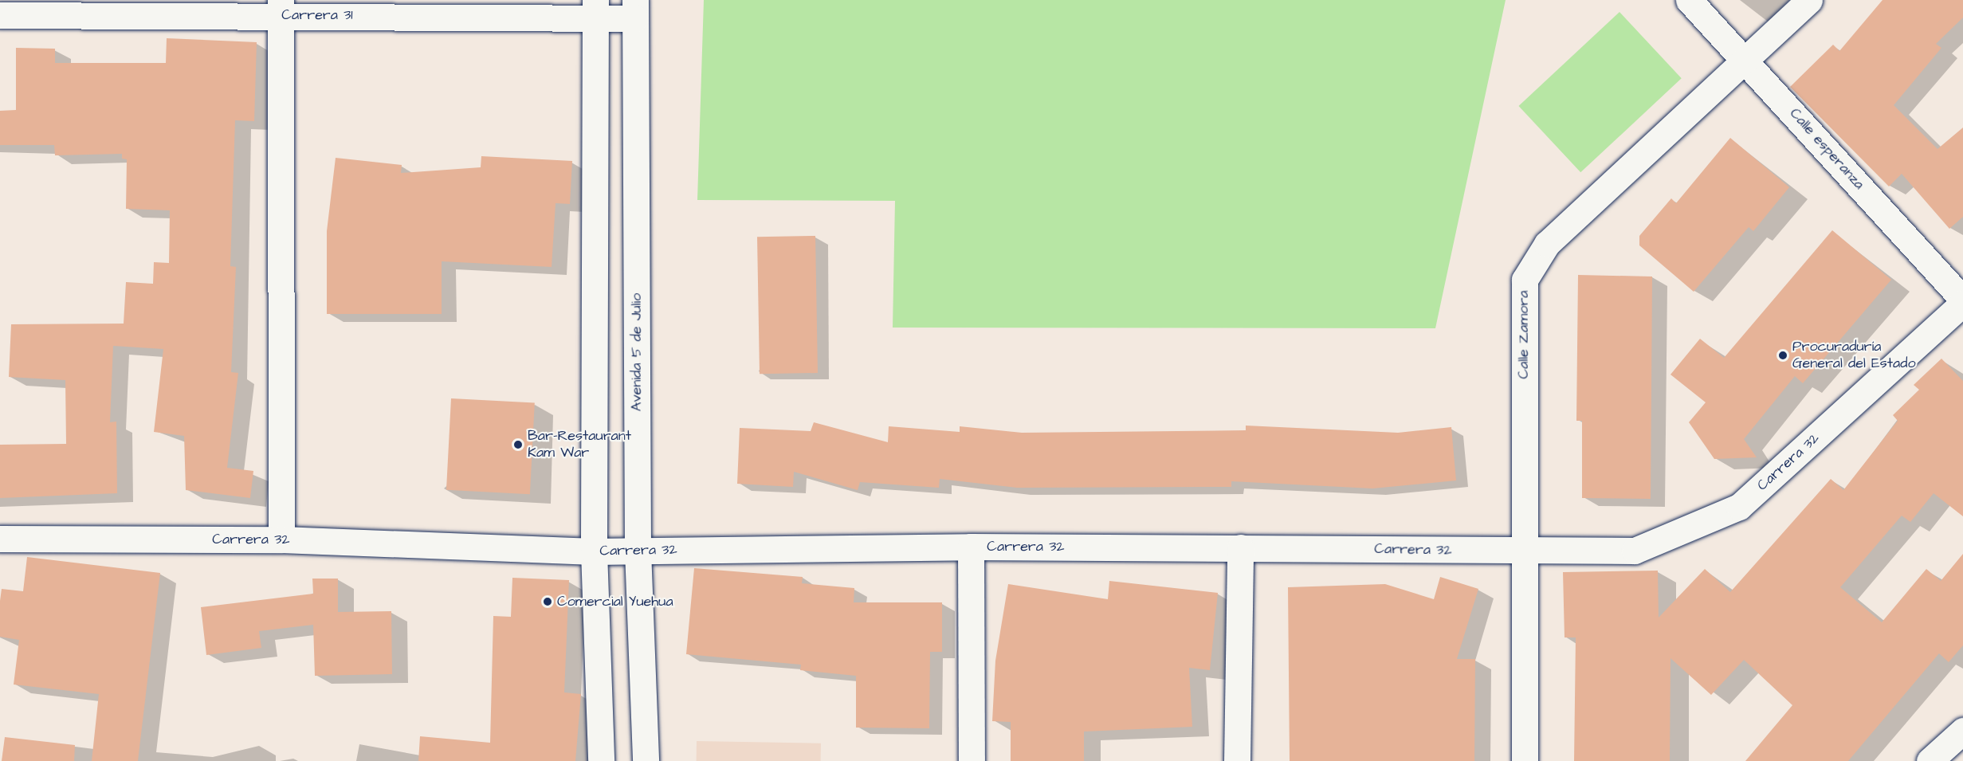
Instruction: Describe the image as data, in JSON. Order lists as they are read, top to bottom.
{
  "streets": {
    "street": [
      "Carrera 31",
      "Calle esperanza",
      "Calle Zamora",
      "Avenida 5 de Julio",
      "Carrera 32"
    ]
  },
  "crossings": [
    ["Carrera 31", "Avenida 5 de Julio"],
    ["Calle esperanza", "Calle Zamora"],
    ["Calle esperanza", "Carrera 32"],
    ["Calle Zamora", "Carrera 32"],
    ["Avenida 5 de Julio", "Carrera 32"]
  ],
  "places": ["Procuraduría General del Estado", "Bar-Restaurant Kam War", "Comercial Yuehua"]
}
